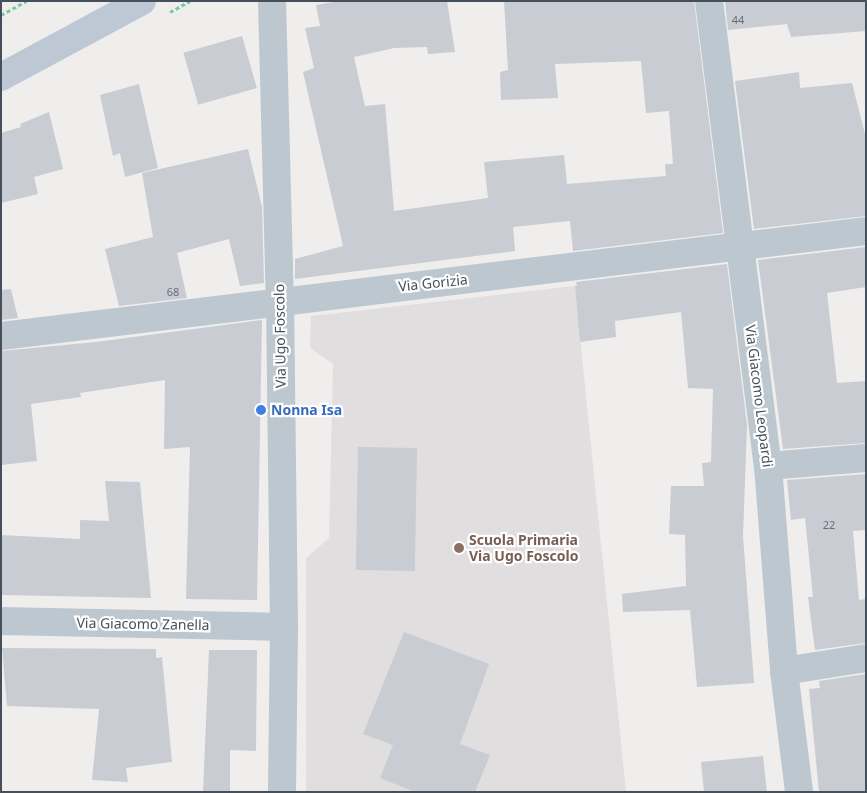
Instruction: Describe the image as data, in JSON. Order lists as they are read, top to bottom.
{
  "streets": {
    "street": [
      "Via Gorizia",
      "Via Ugo Foscolo",
      "Via Giacomo Leopardi",
      "Via Giacomo Zanella"
    ]
  },
  "crossings": [
    ["Via Gorizia", "Via Ugo Foscolo"],
    ["Via Gorizia", "Via Giacomo Leopardi"],
    ["Via Ugo Foscolo", "Via Giacomo Zanella"]
  ],
  "places": ["Nonna Isa", "Scuola Primaria Via Ugo Foscolo"],
  "house_numbers": ["44", "68", "22"]
}
